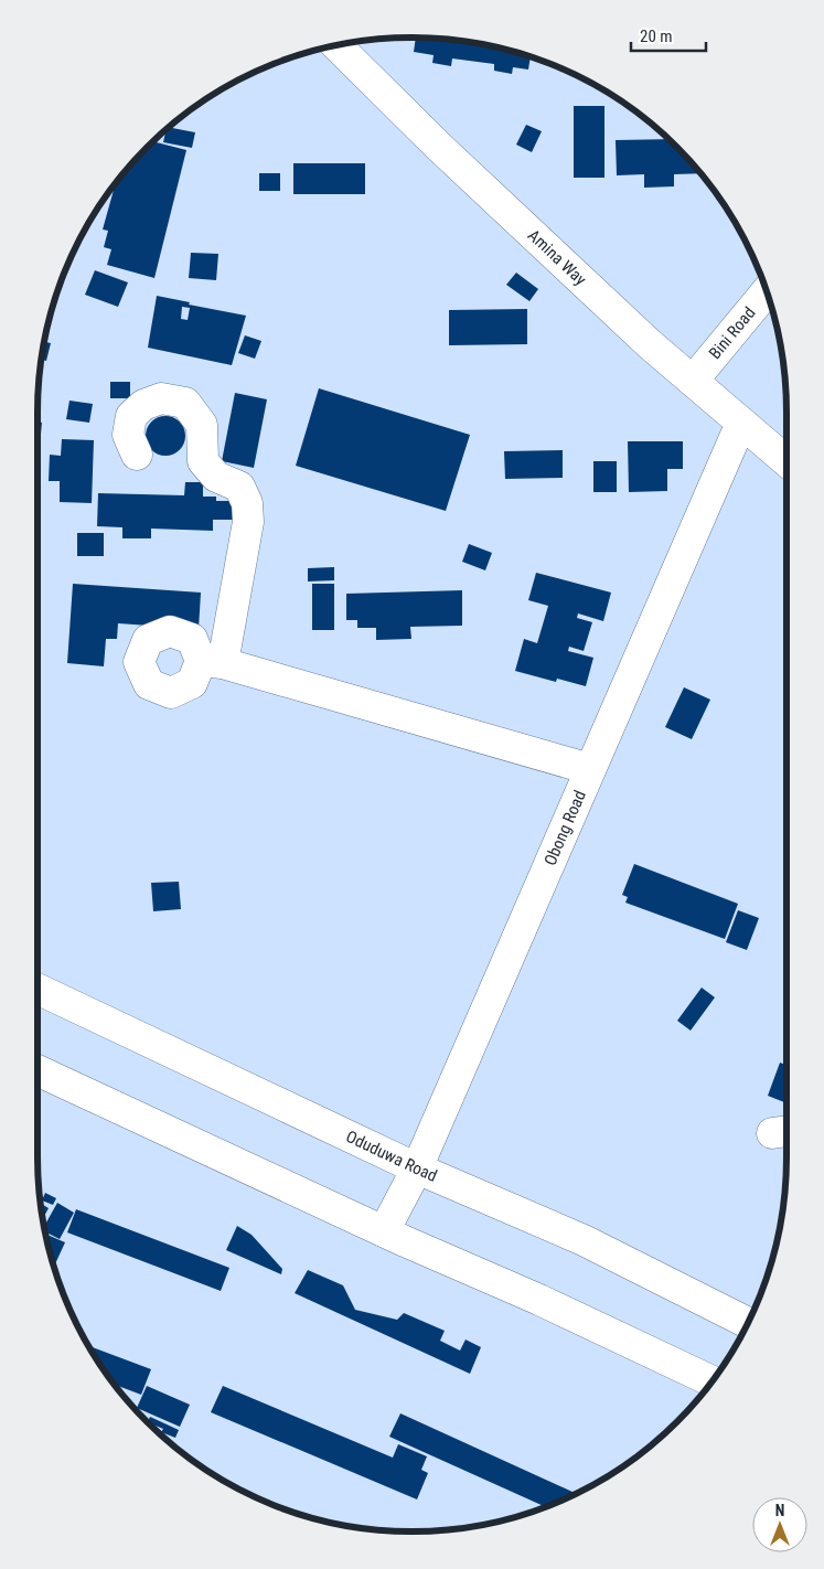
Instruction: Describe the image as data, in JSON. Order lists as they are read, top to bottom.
{
  "streets": {
    "street": [
      "Amina Way",
      "Bini Road",
      "Obong Road",
      "Oduduwa Road"
    ]
  },
  "crossings": [
    ["Amina Way", "Bini Road"],
    ["Amina Way", "Obong Road"],
    ["Obong Road", "Oduduwa Road"]
  ],
  "scale_bar": "20 m",
  "north": "top"
}
